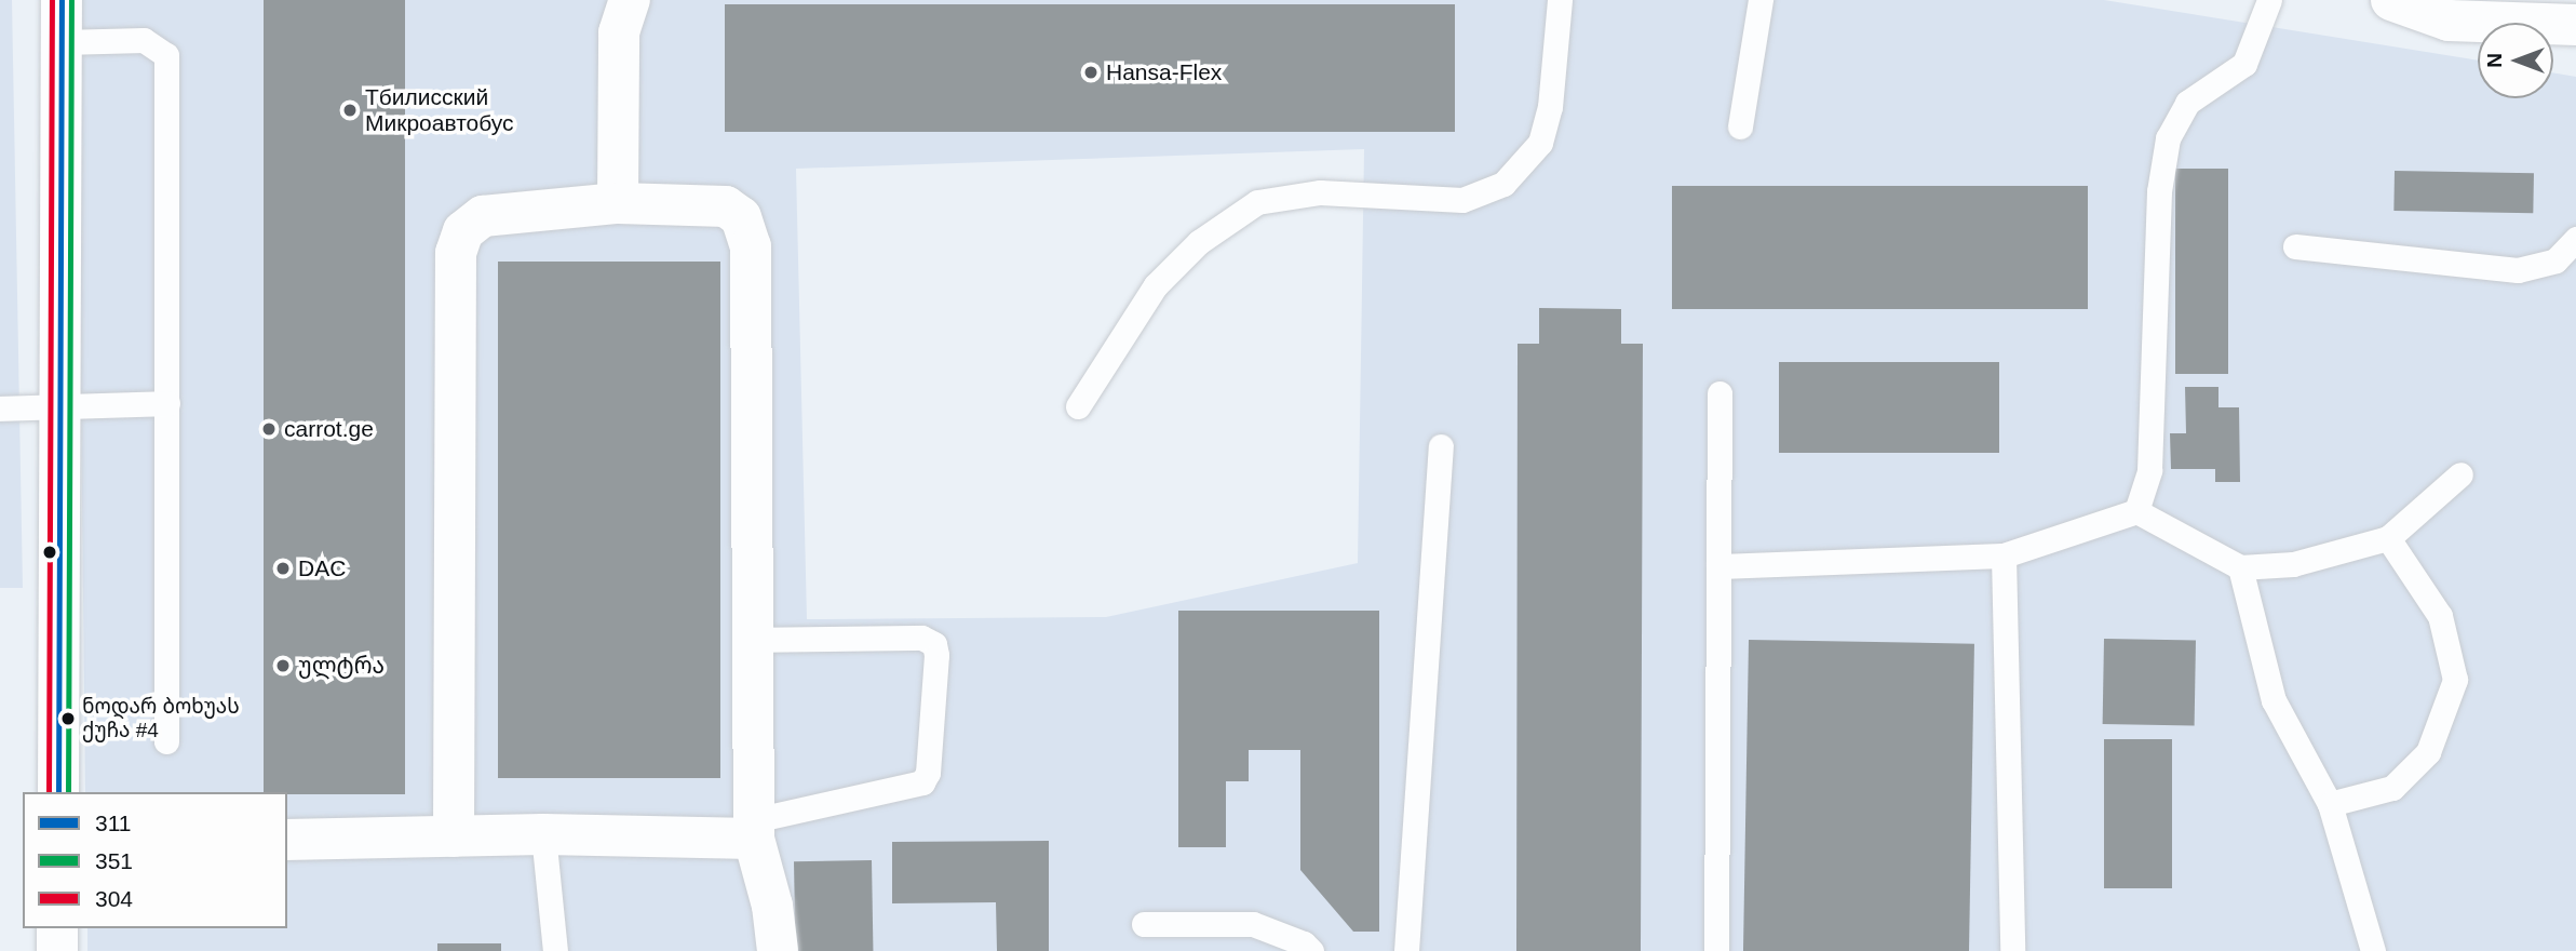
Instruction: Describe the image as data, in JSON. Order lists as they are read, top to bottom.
{
  "places": [
    "Hansa-Flex",
    "Тбилисский Микроавтобус",
    "carrot.ge",
    "DAC",
    "ულტრა",
    "ნოდარ ბოხუას ქუჩა #4"
  ],
  "lines": ["transit line 311", "transit line 351", "transit line 304"],
  "legend": ["311", "351", "304"],
  "north": "left"
}
